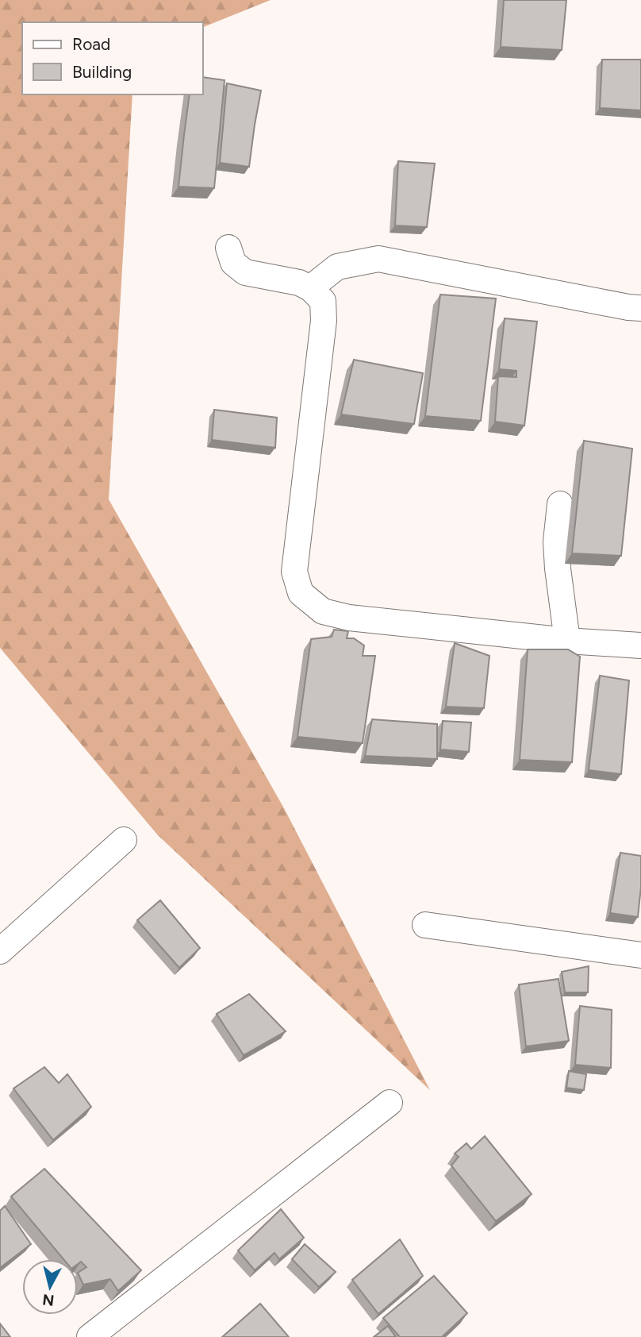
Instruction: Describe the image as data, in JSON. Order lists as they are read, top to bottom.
{
  "legend": ["Road", "Building"],
  "north": "bottom"
}
